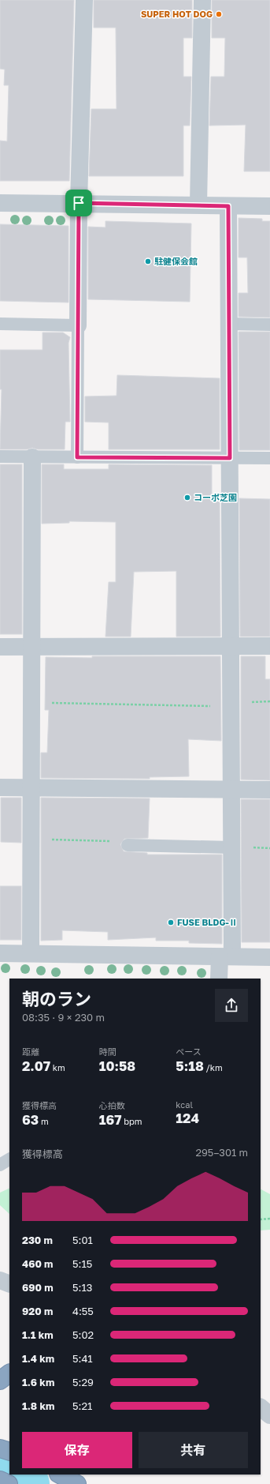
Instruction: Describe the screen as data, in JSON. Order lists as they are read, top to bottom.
{
  "places": [
    "SUPER HOT DOG",
    "駐健保会館",
    "コーポ芝園",
    "FUSE BLDG-Ⅱ"
  ],
  "page": {
    "heading": ["朝のラン", "08:35 · 9 × 230 m"],
    "stats": [
      ["距離", "2.07 km"],
      ["時間", "10:58"],
      ["ペース", "5:18 /km"],
      ["獲得標高", "63 m"],
      ["心拍数", "167 bpm"],
      ["kcal", "124"]
    ],
    "chart": ["獲得標高", "295–301 m"],
    "list": [
      {
        "name": "230 m",
        "note": "5:01"
      },
      {
        "name": "460 m",
        "note": "5:15"
      },
      {
        "name": "690 m",
        "note": "5:13"
      },
      {
        "name": "920 m",
        "note": "4:55"
      },
      {
        "name": "1.1 km",
        "note": "5:02"
      },
      {
        "name": "1.4 km",
        "note": "5:41"
      },
      {
        "name": "1.6 km",
        "note": "5:29"
      },
      {
        "name": "1.8 km",
        "note": "5:21"
      }
    ],
    "buttons": ["保存", "共有"]
  }
}
